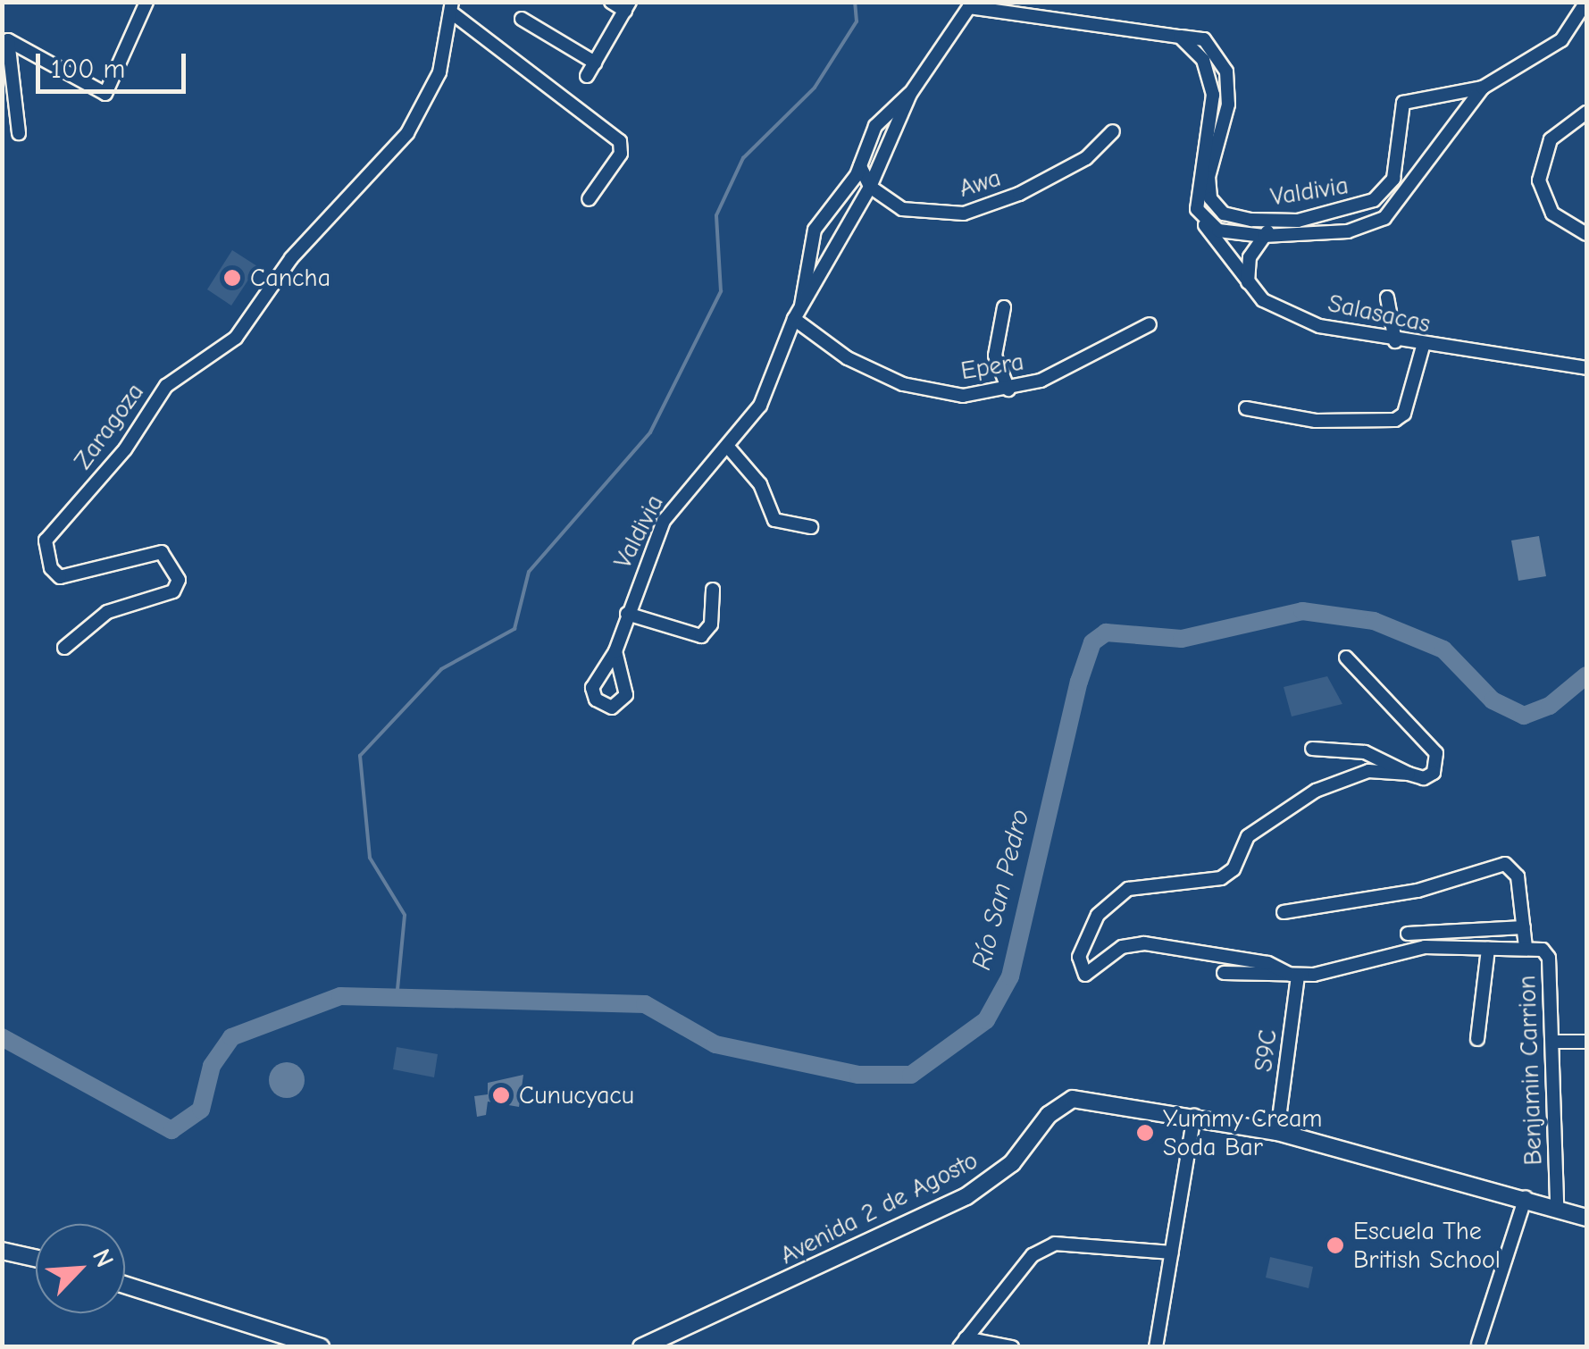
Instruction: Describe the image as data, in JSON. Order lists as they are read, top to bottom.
{
  "streets": {
    "main road": ["Avenida 2 de Agosto"],
    "street": [
      "Awa",
      "Valdivia",
      "Salasacas",
      "Epera",
      "Zaragoza",
      "S9C",
      "Benjamin Carrion"
    ]
  },
  "crossings": [
    ["Awa", "Valdivia"],
    ["Valdivia", "Epera"],
    ["S9C", "Avenida 2 de Agosto"],
    ["Benjamin Carrion", "Avenida 2 de Agosto"]
  ],
  "water": ["Río San Pedro"],
  "places": [
    "Cancha",
    "Cunucyacu",
    "Yummy Cream Soda Bar",
    "Escuela The British School"
  ],
  "scale_bar": "100 m",
  "north": "top right"
}
